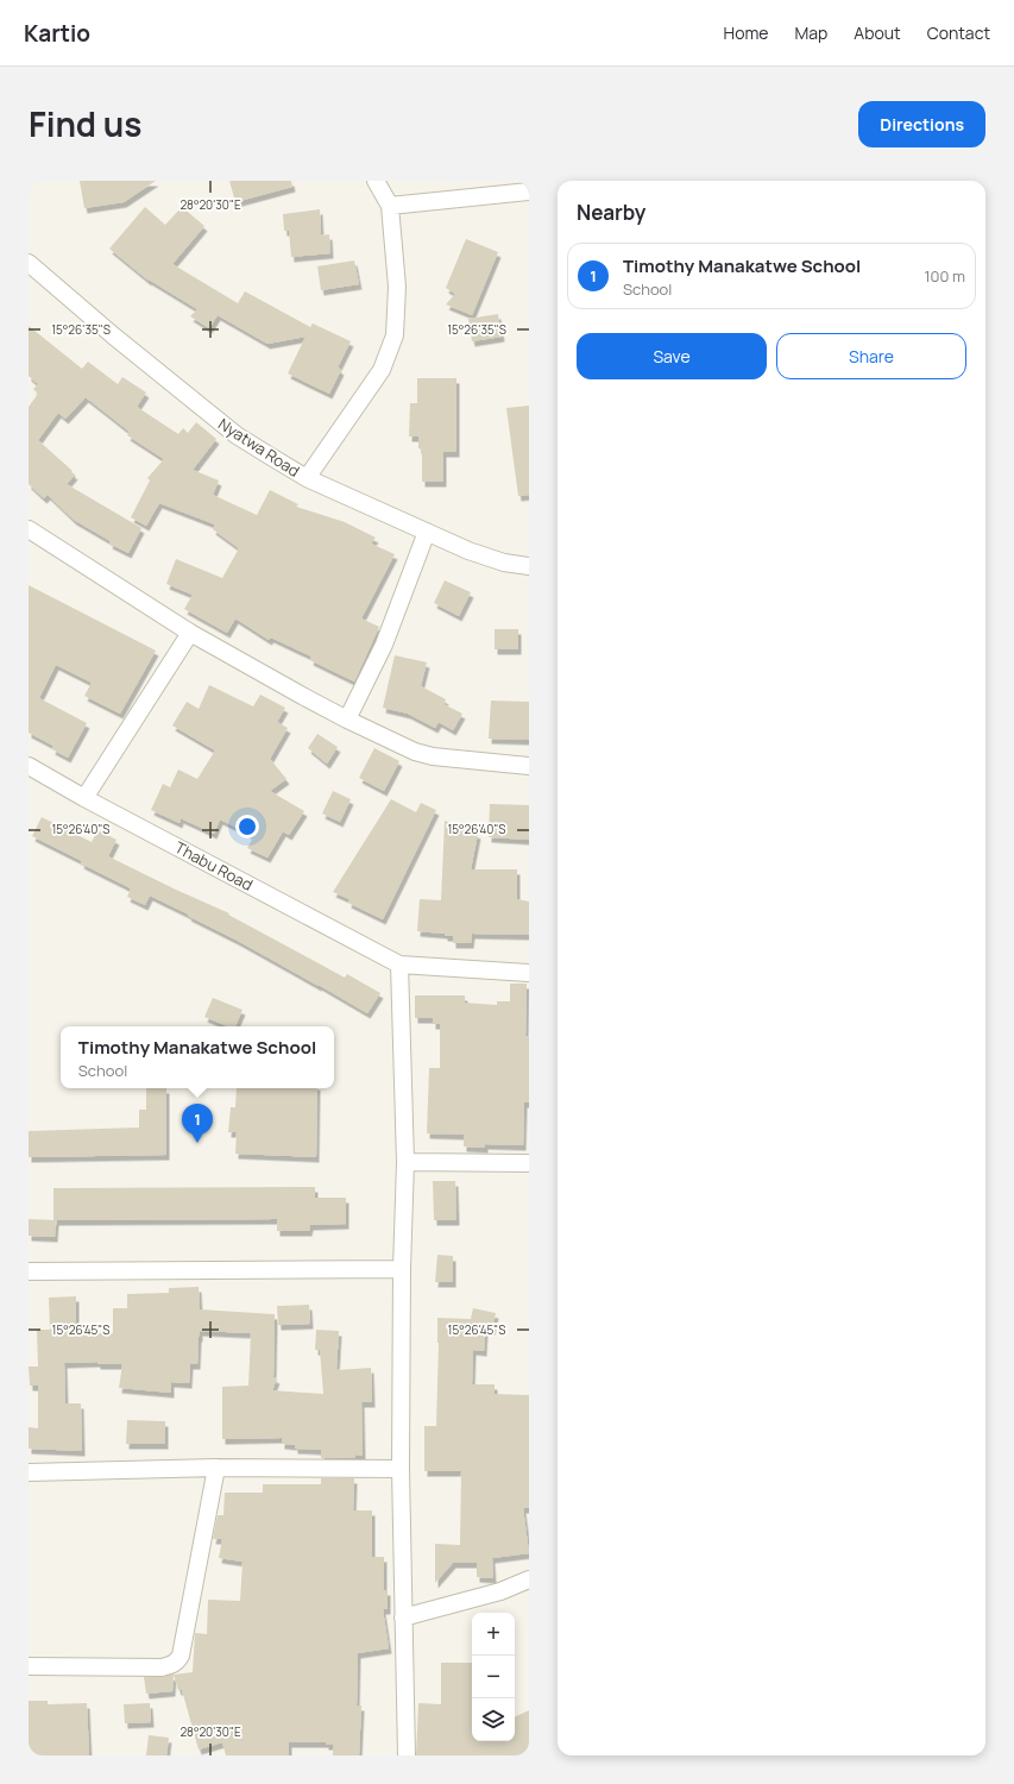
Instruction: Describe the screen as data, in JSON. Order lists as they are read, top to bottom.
{
  "streets": {
    "street": ["Nyatwa Road", "Thabu Road"]
  },
  "page": {
    "header": "Kartio",
    "nav": [
      "Home",
      "Map",
      "About",
      "Contact"
    ],
    "title": "Find us",
    "buttons": [
      "Directions",
      ["Save", "Share"]
    ],
    "heading": "Nearby",
    "list": [
      {
        "mark": "1",
        "name": "Timothy Manakatwe School",
        "note": "School",
        "value": "100 m"
      }
    ],
    "popup": ["Timothy Manakatwe School", "School"],
    "pins": "1",
    "map_buttons": ["+", "−"]
  },
  "coordinates": [
    "28°20'30\"E",
    "15°26'35\"S",
    "15°26'40\"S",
    "15°26'45\"S"
  ]
}
